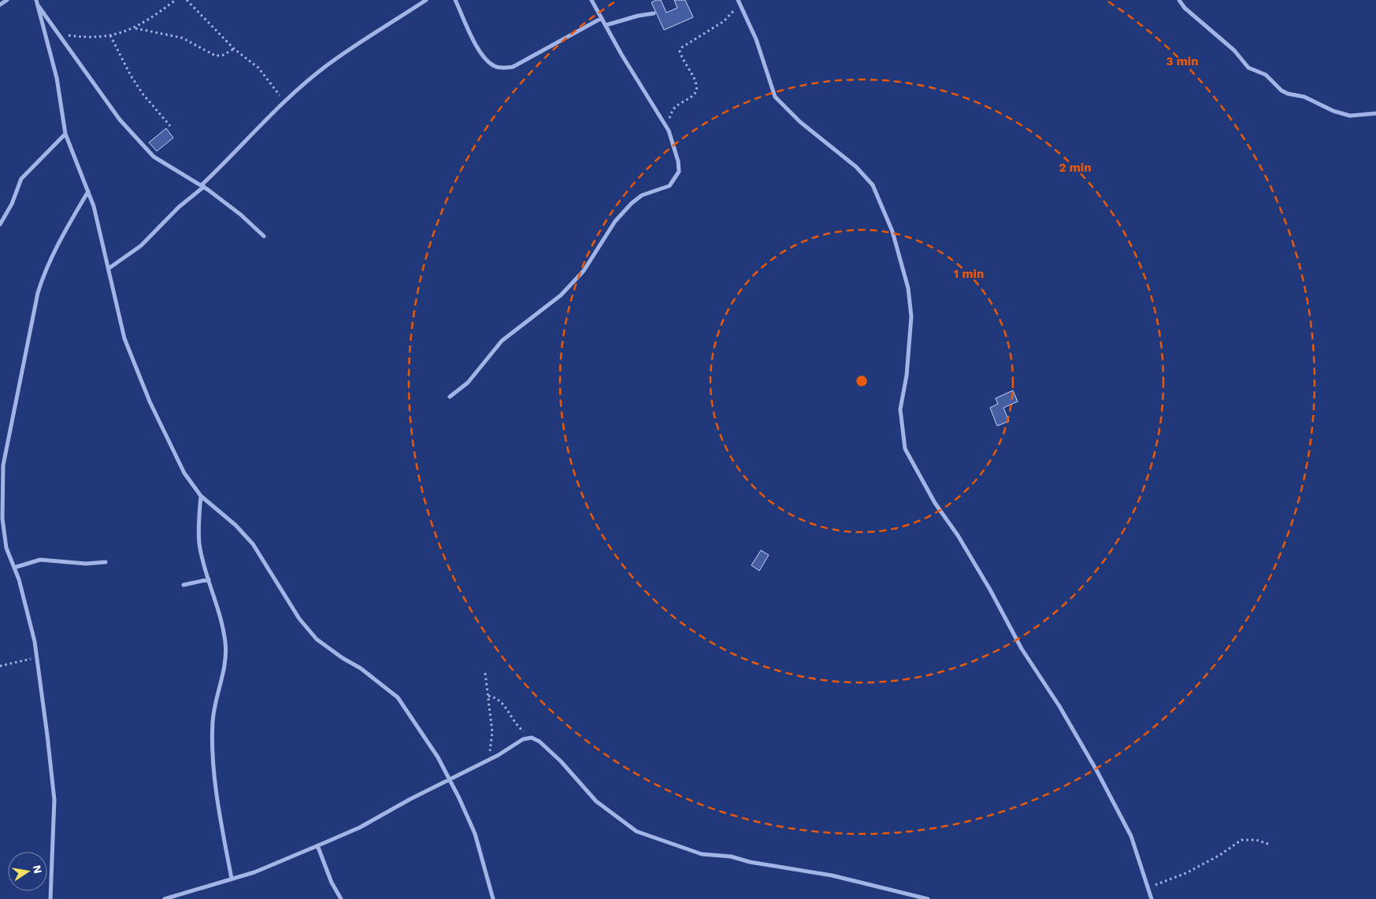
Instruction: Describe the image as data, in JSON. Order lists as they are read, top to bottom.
{
  "north": "right",
  "rings": ["3 min", "2 min", "1 min"]
}
